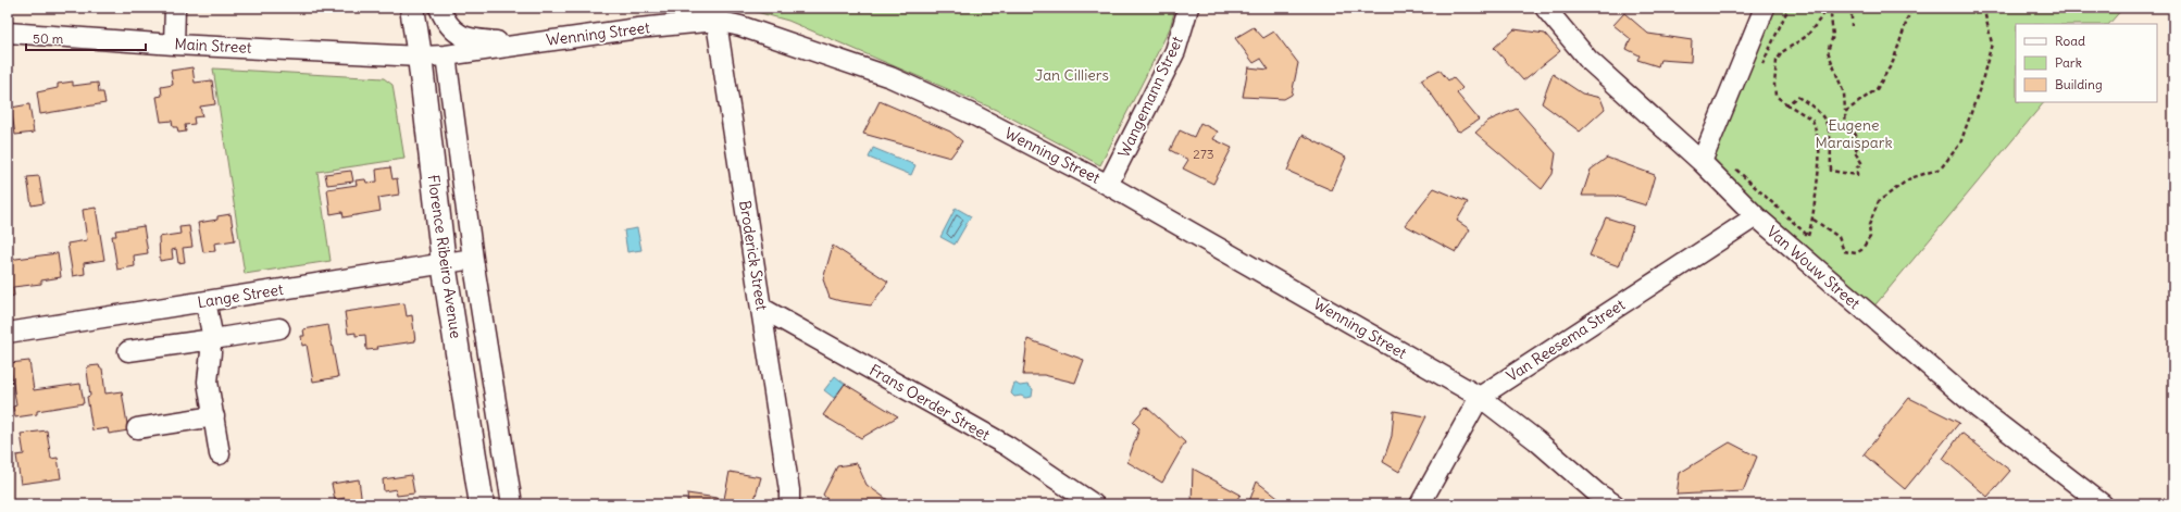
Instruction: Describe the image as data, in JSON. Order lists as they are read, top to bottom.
{
  "streets": {
    "main road": ["Florence Ribeiro Avenue"],
    "street": [
      "Wenning Street",
      "Main Street",
      "Wangemann Street",
      "Broderick Street",
      "Van Wouw Street",
      "Lange Street",
      "Van Reesema Street",
      "Frans Oerder Street"
    ]
  },
  "crossings": [
    ["Wenning Street", "Main Street"],
    ["Wenning Street", "Wangemann Street"],
    ["Wenning Street", "Broderick Street"],
    ["Wenning Street", "Florence Ribeiro Avenue"],
    ["Wenning Street", "Van Reesema Street"],
    ["Main Street", "Florence Ribeiro Avenue"],
    ["Broderick Street", "Frans Oerder Street"],
    ["Florence Ribeiro Avenue", "Lange Street"],
    ["Van Wouw Street", "Van Reesema Street"]
  ],
  "parks": ["Jan Cilliers", "Eugene Maraispark"],
  "house_numbers": ["273"],
  "legend": ["Road", "Park", "Building"],
  "scale_bar": "50 m"
}
